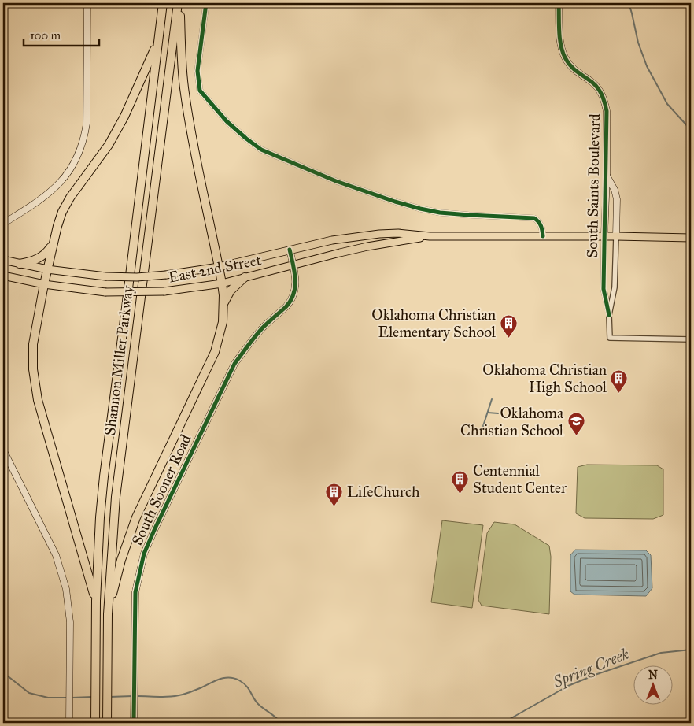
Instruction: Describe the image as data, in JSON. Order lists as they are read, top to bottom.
{
  "streets": {
    "highway": ["Shannon Miller Parkway"],
    "main road": ["East 2nd Street"],
    "street": ["South Saints Boulevard", "South Sooner Road"]
  },
  "crossings": [
    ["South Saints Boulevard", "East 2nd Street"],
    ["East 2nd Street", "South Sooner Road"]
  ],
  "water": ["Spring Creek"],
  "places": {
    "building": [
      "Oklahoma Christian Elementary School",
      "Oklahoma Christian High School",
      "Centennial Student Center",
      "LifeChurch"
    ],
    "school or university": ["Oklahoma Christian School"]
  },
  "scale_bar": "100 m",
  "north": "top"
}
